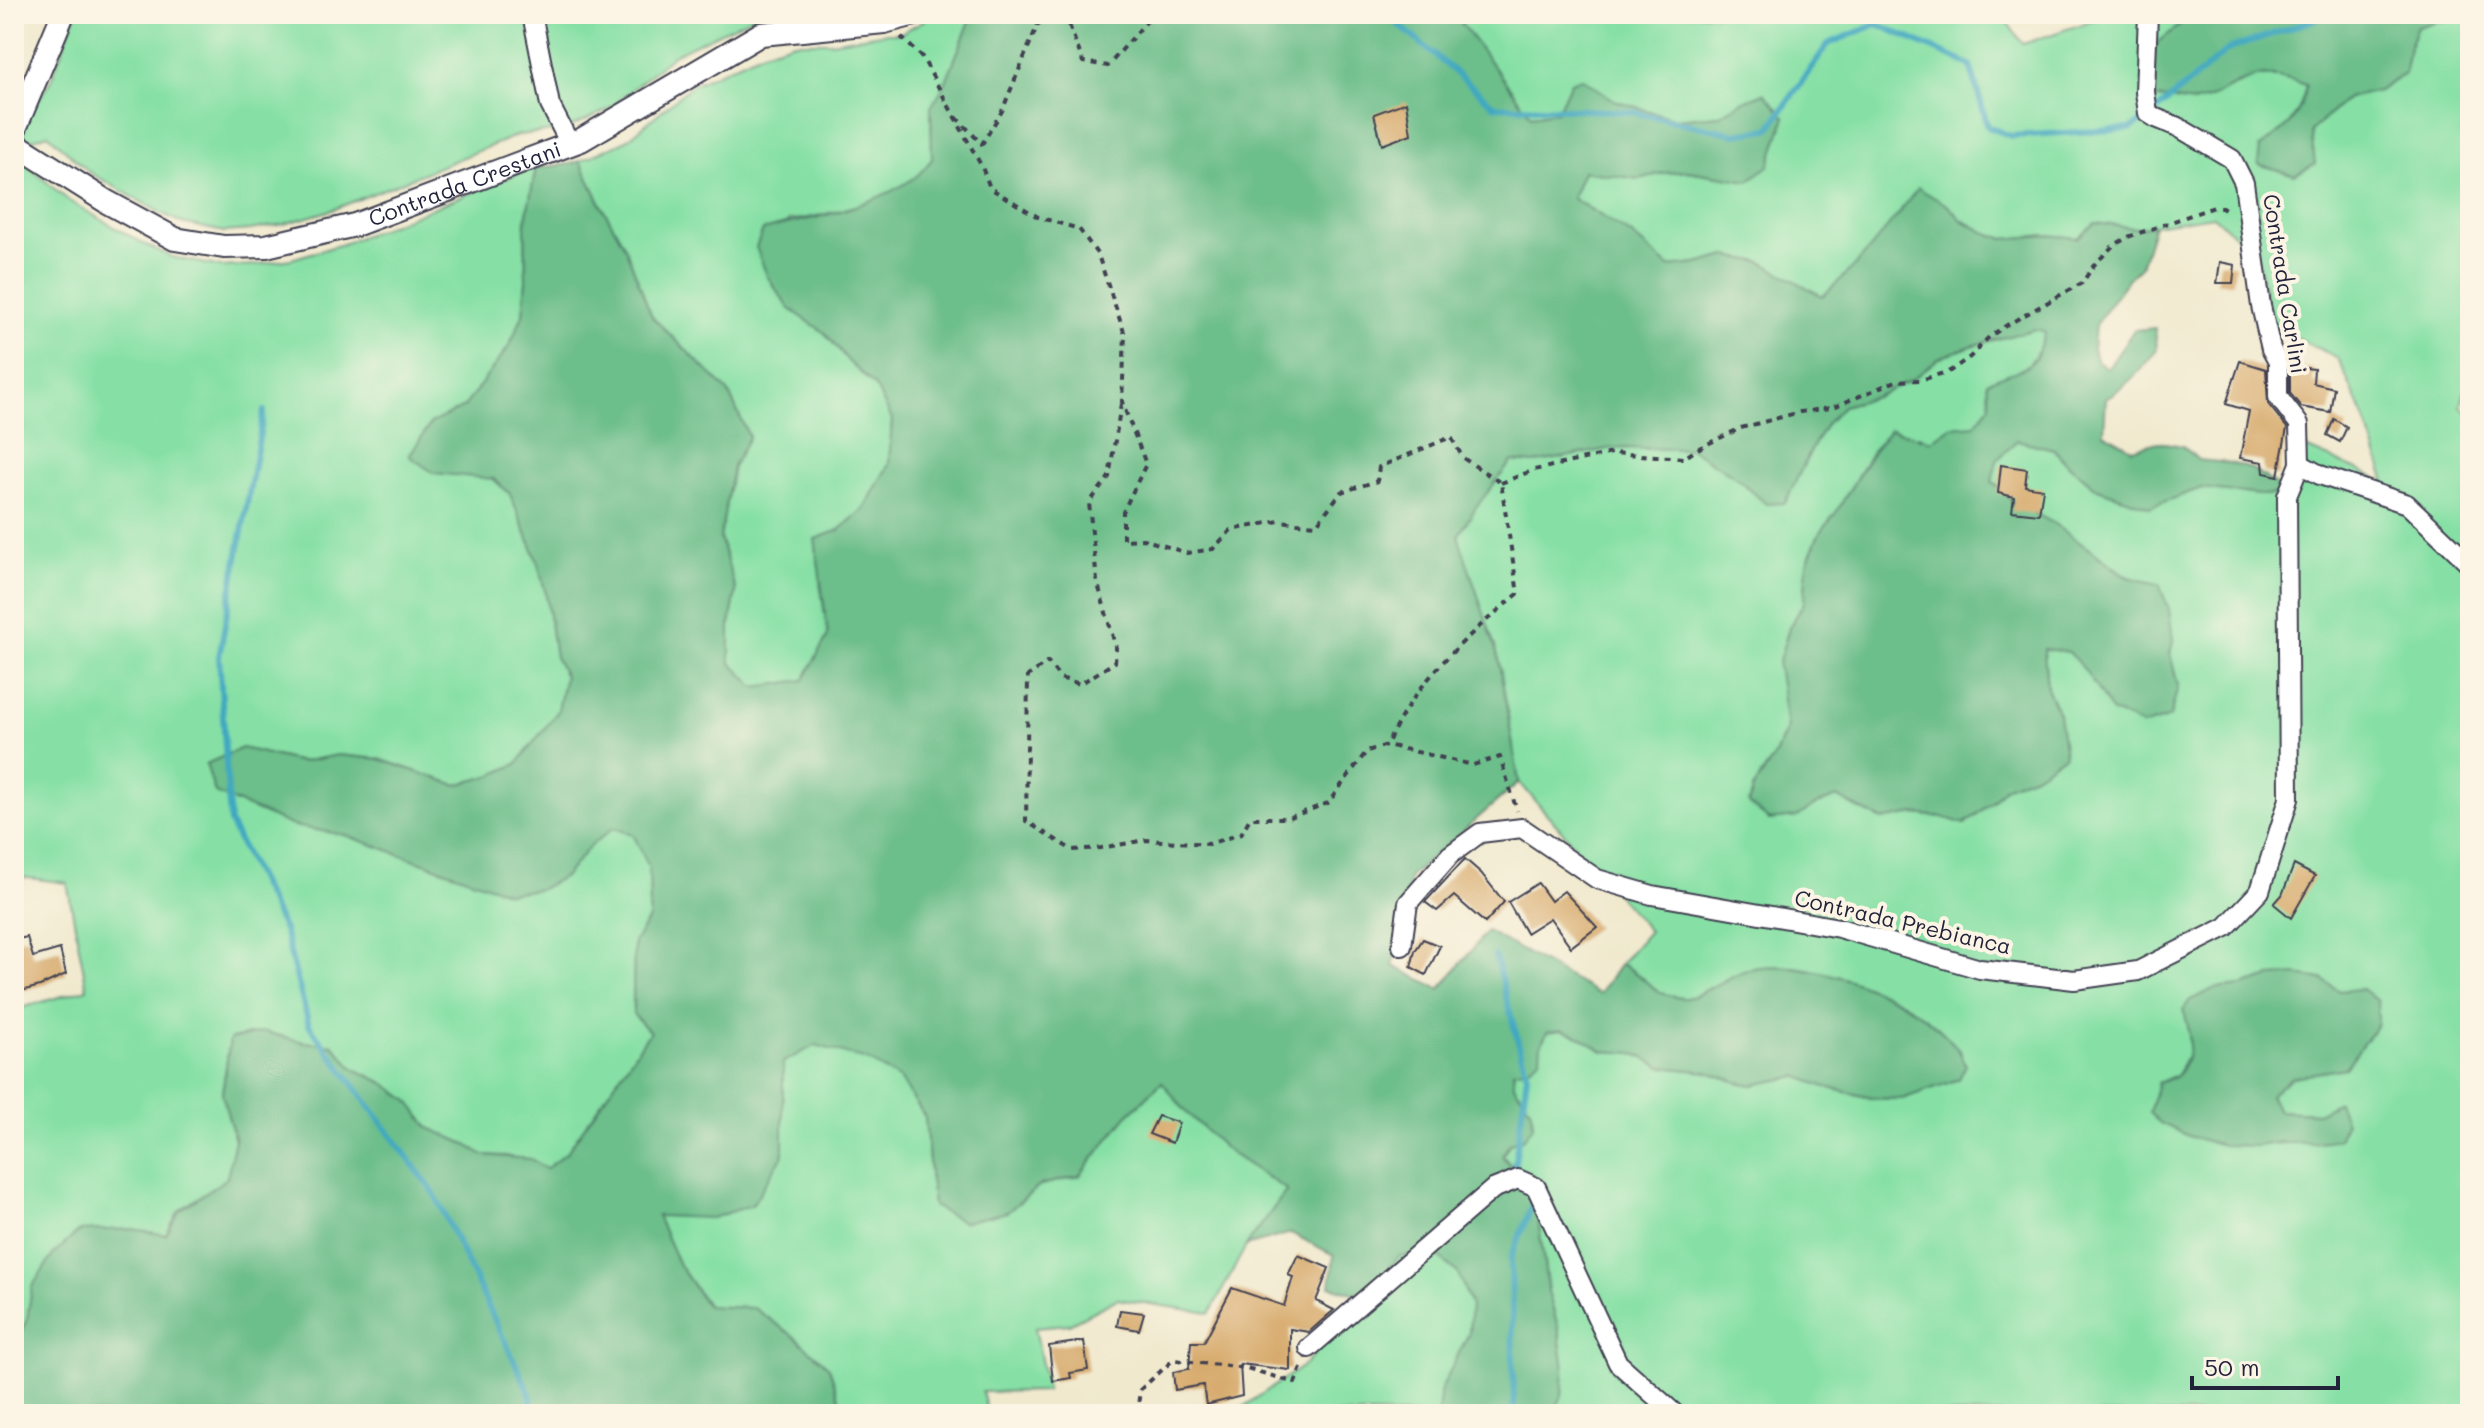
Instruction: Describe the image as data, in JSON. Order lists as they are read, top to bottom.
{
  "streets": {
    "street": ["Contrada Crestani", "Contrada Carlini", "Contrada Prebianca"]
  },
  "crossings": [
    ["Contrada Carlini", "Contrada Prebianca"]
  ],
  "scale_bar": "50 m"
}
